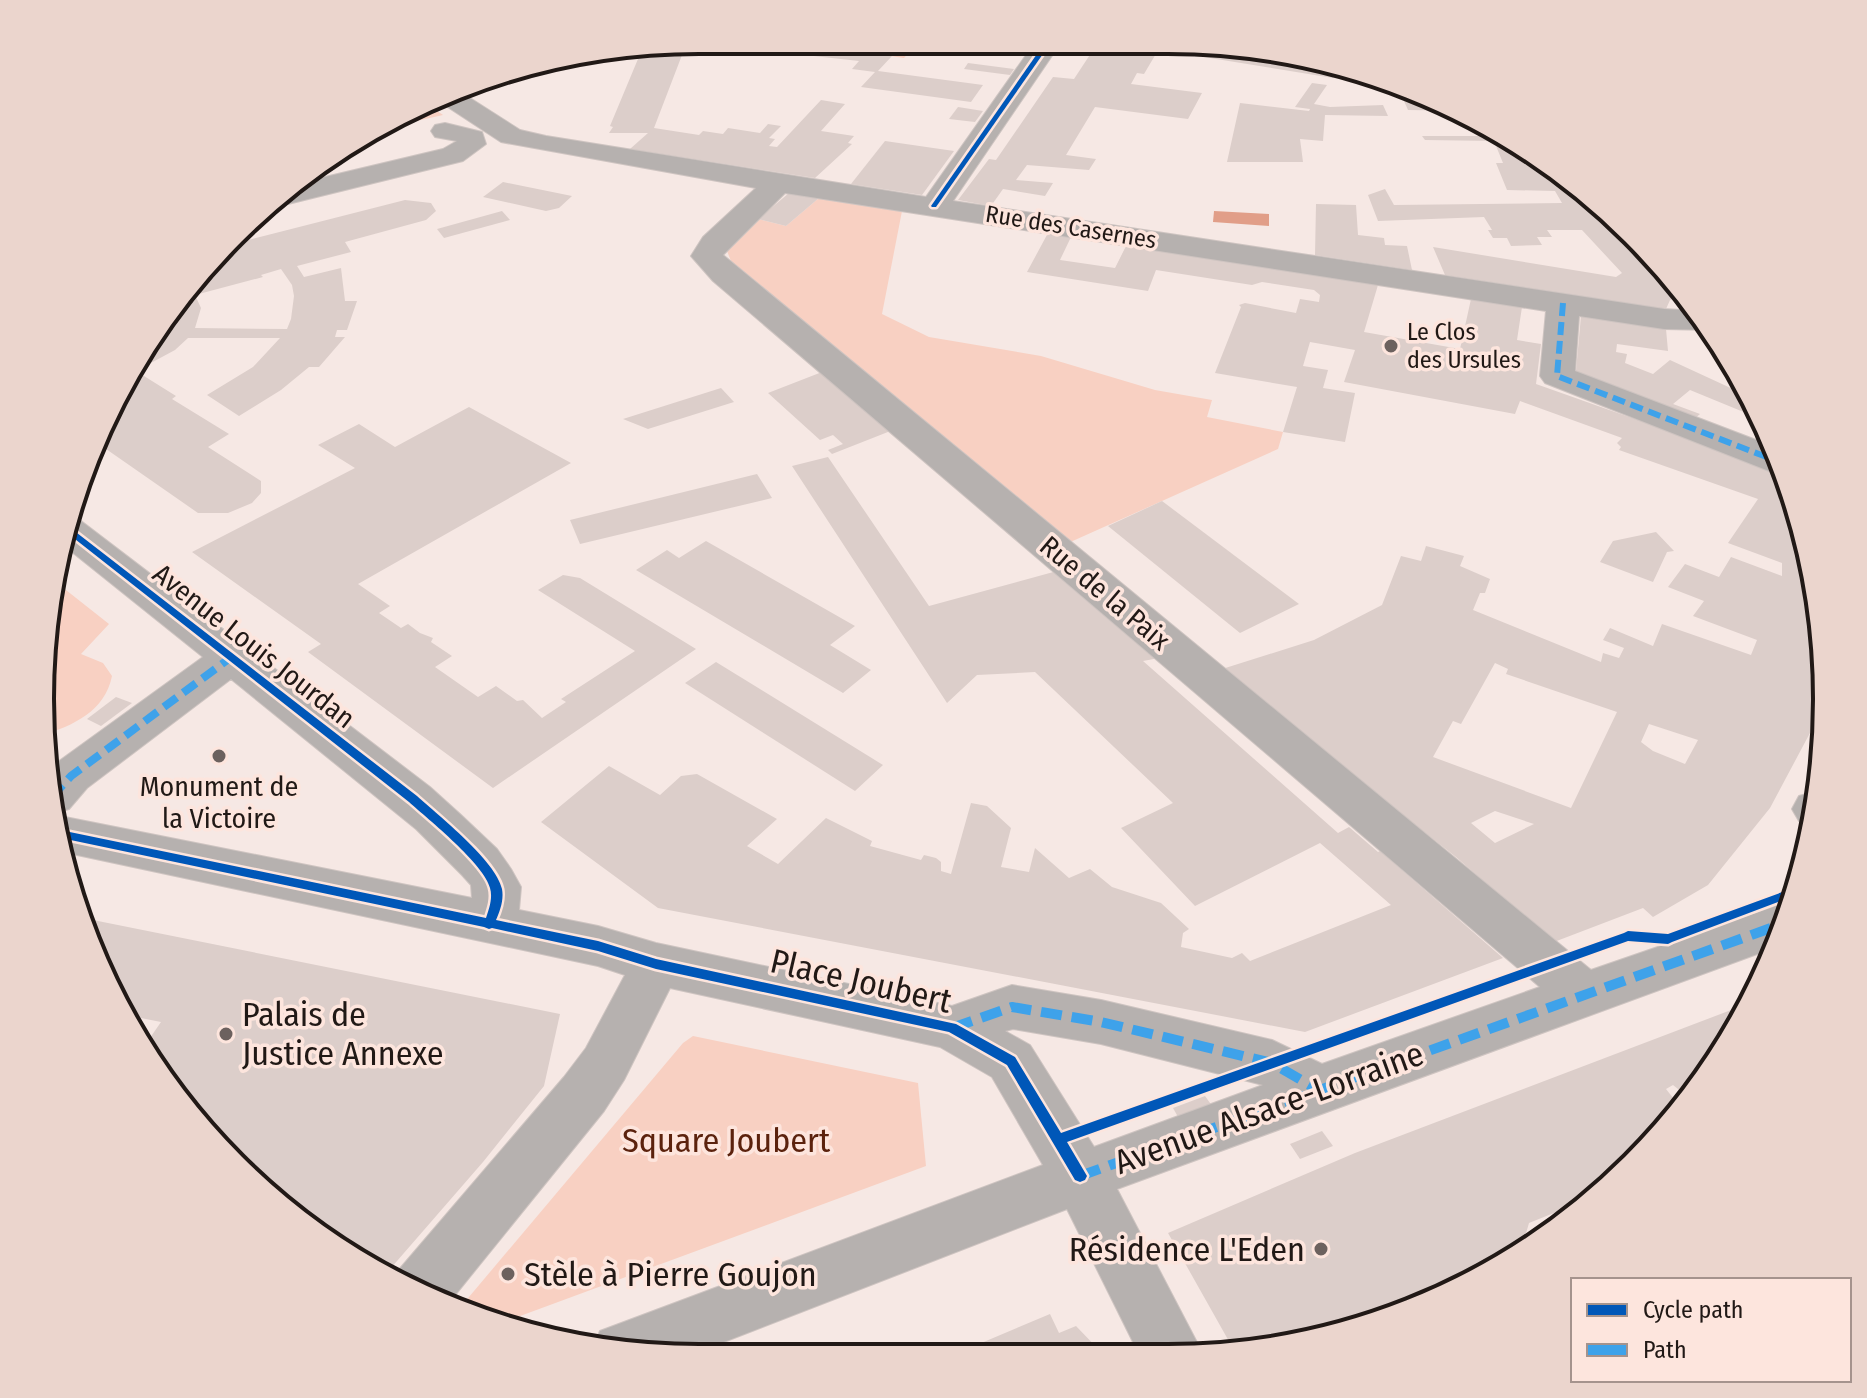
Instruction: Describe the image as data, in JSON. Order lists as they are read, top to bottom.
{
  "streets": {
    "street": [
      "Rue des Casernes",
      "Rue de la Paix",
      "Avenue Louis Jourdan",
      "Place Joubert",
      "Avenue Alsace-Lorraine"
    ]
  },
  "crossings": [
    ["Rue des Casernes", "Rue de la Paix"],
    ["Rue de la Paix", "Avenue Alsace-Lorraine"],
    ["Avenue Louis Jourdan", "Place Joubert"],
    ["Place Joubert", "Avenue Alsace-Lorraine"]
  ],
  "parks": ["Square Joubert"],
  "places": [
    "Le Clos des Ursules",
    "Monument de la Victoire",
    "Palais de Justice Annexe",
    "Résidence L'Eden",
    "Stèle à Pierre Goujon"
  ],
  "legend": ["Cycle path", "Path"]
}
